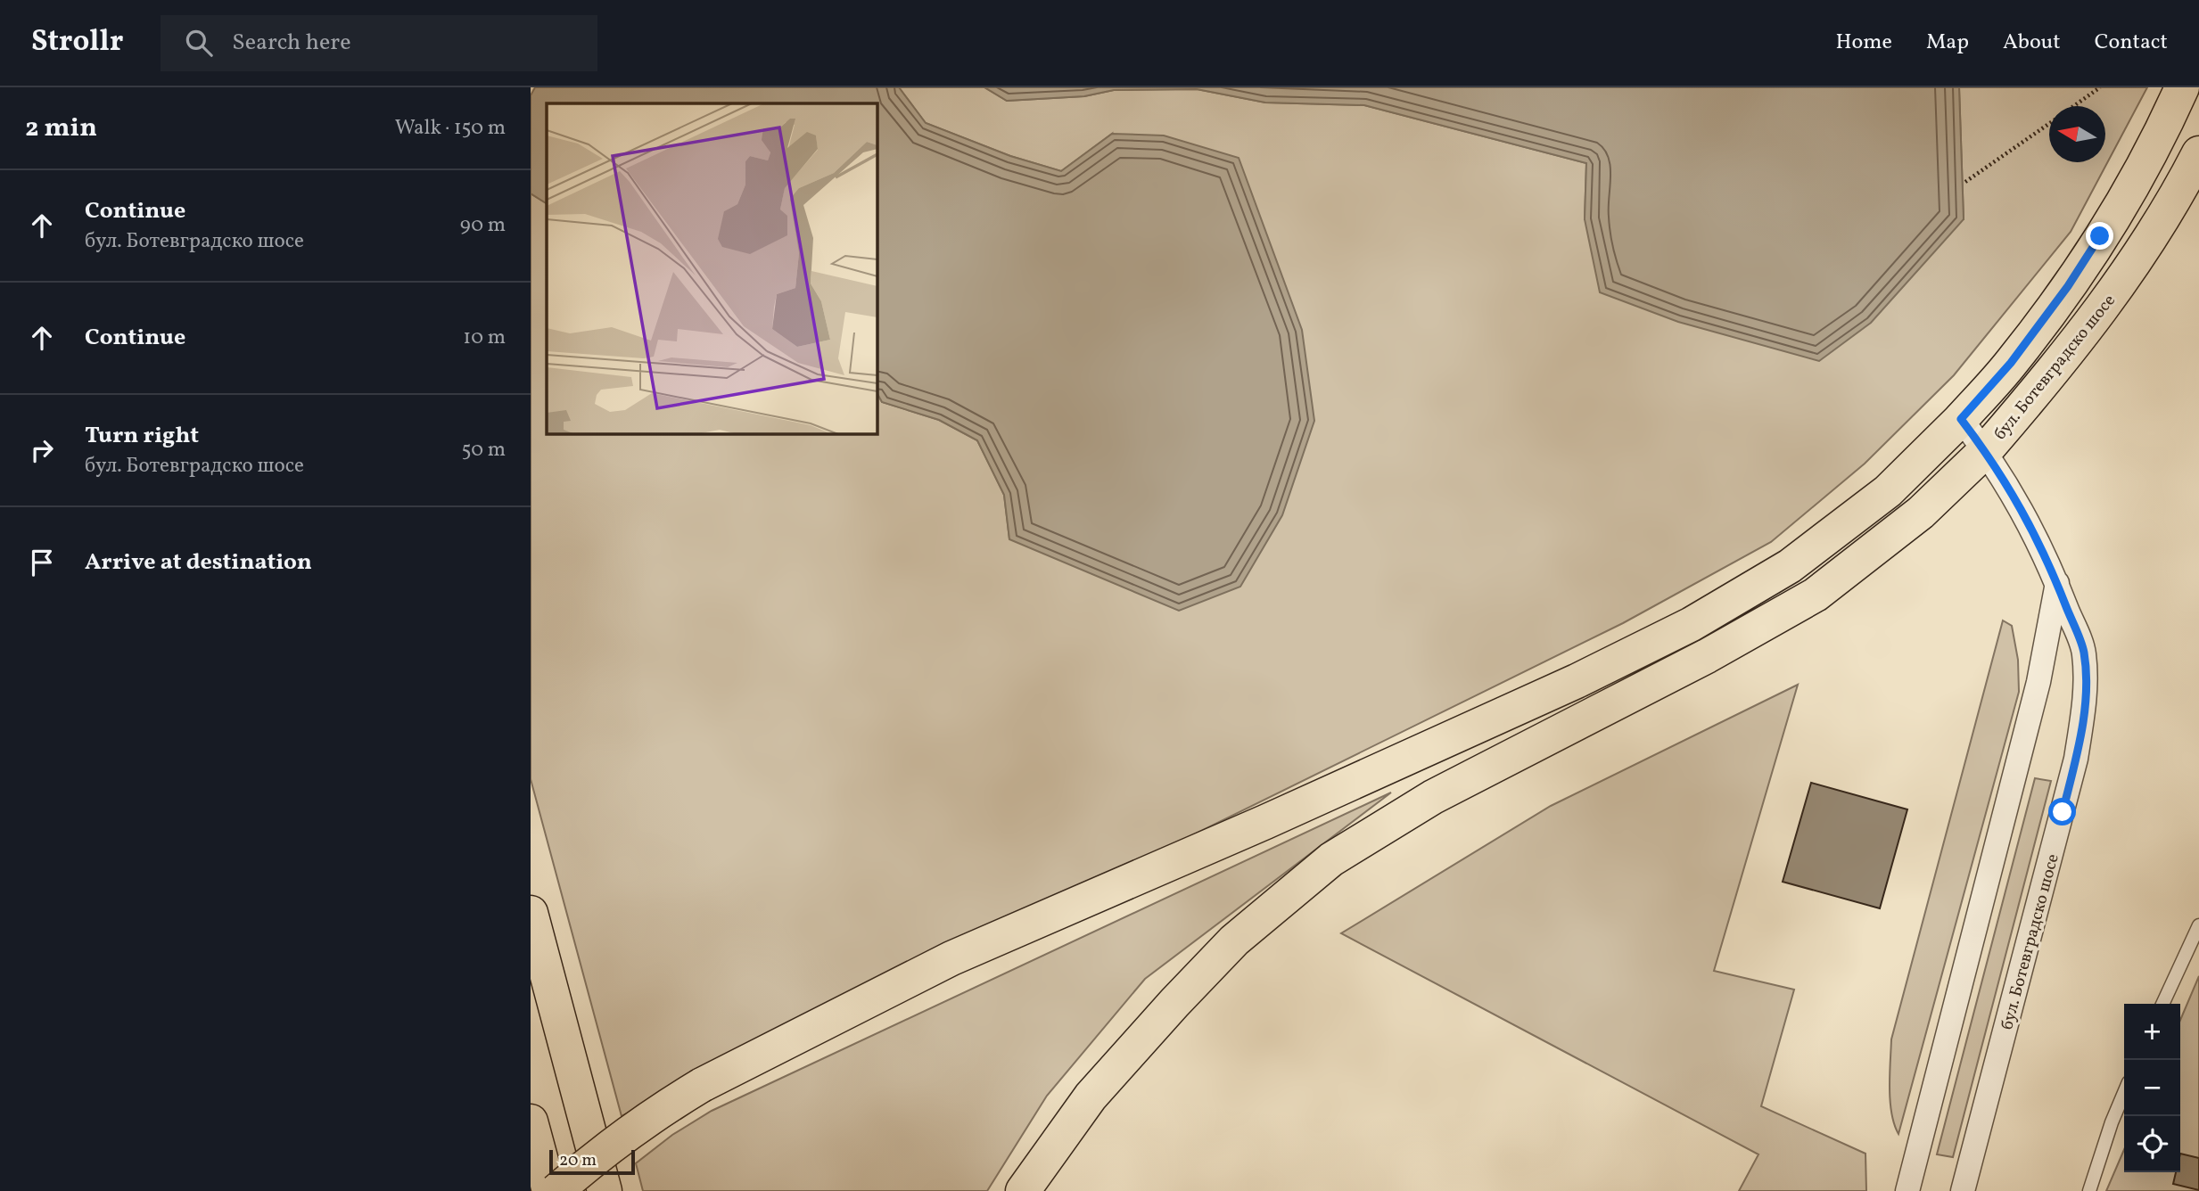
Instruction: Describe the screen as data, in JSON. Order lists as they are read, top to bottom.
{
  "streets": {
    "main road": ["бул. Ботевградско шосе"]
  },
  "scale_bar": "20 m",
  "north": "left",
  "page": {
    "header": "Strollr",
    "search": "Search here",
    "nav": [
      "Home",
      "Map",
      "About",
      "Contact"
    ],
    "heading": ["2 min", "Walk · 150 m"],
    "list": [
      ["Continue", "бул. Ботевградско шосе", "90 m"],
      ["Continue", "10 m"],
      ["Turn right", "бул. Ботевградско шосе", "50 m"],
      "Arrive at destination"
    ],
    "map_buttons": ["+", "−"],
    "scale": "20 m"
  }
}
